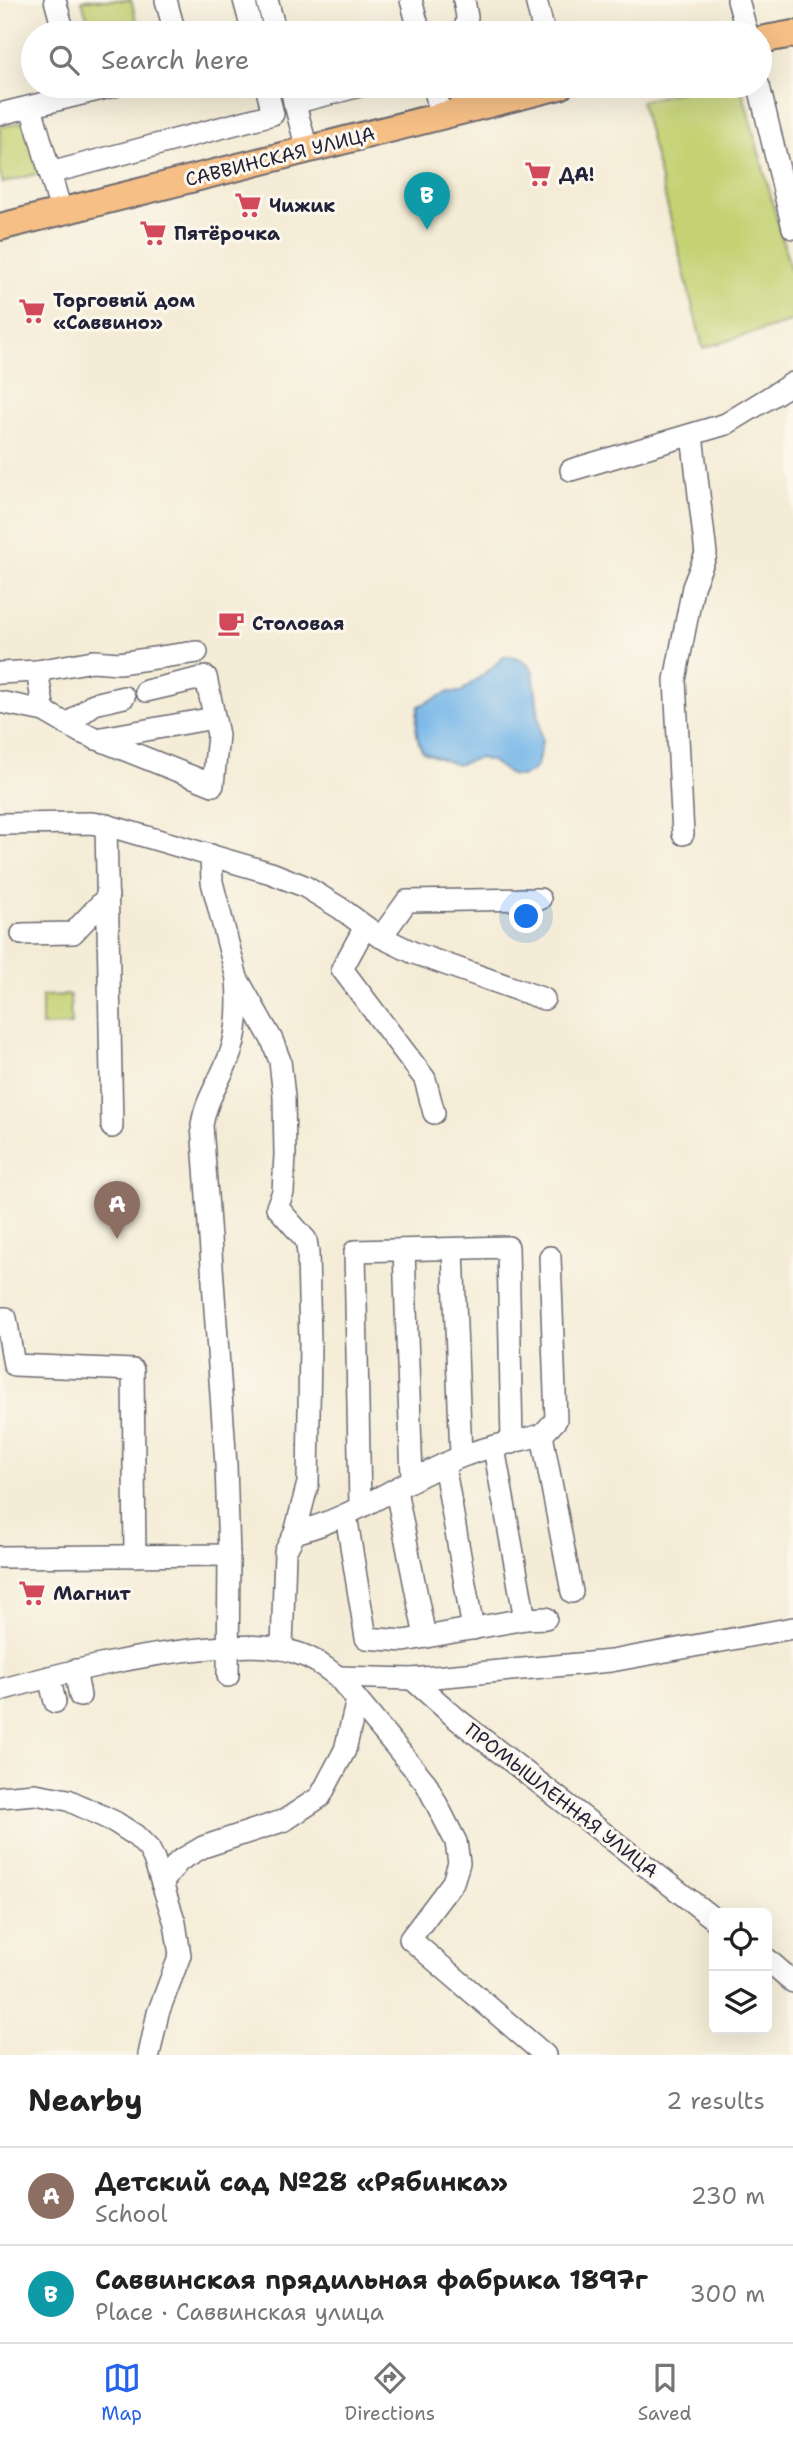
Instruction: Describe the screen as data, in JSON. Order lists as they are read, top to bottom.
{
  "streets": {
    "main road": ["САВВИНСКАЯ УЛИЦА"],
    "street": ["ПРОМЫШЛЕННАЯ УЛИЦА"]
  },
  "places": {
    "supermarket": [
      "ДА!",
      "Чижик",
      "Пятёрочка",
      "Торговый дом «Саввино»",
      "Магнит"
    ],
    "cafe": ["Столовая"]
  },
  "page": {
    "search": "Search here",
    "pins": ["B", "A"],
    "heading": ["Nearby", "2 results"],
    "list": [
      {
        "mark": "A",
        "name": "Детский сад №28 «Рябинка»",
        "note": "School",
        "value": "230 m"
      },
      {
        "mark": "B",
        "name": "Саввинская прядильная фабрика 1897г",
        "note": "Place · Саввинская улица",
        "value": "300 m"
      }
    ],
    "nav": ["Map", "Directions", "Saved"]
  }
}
